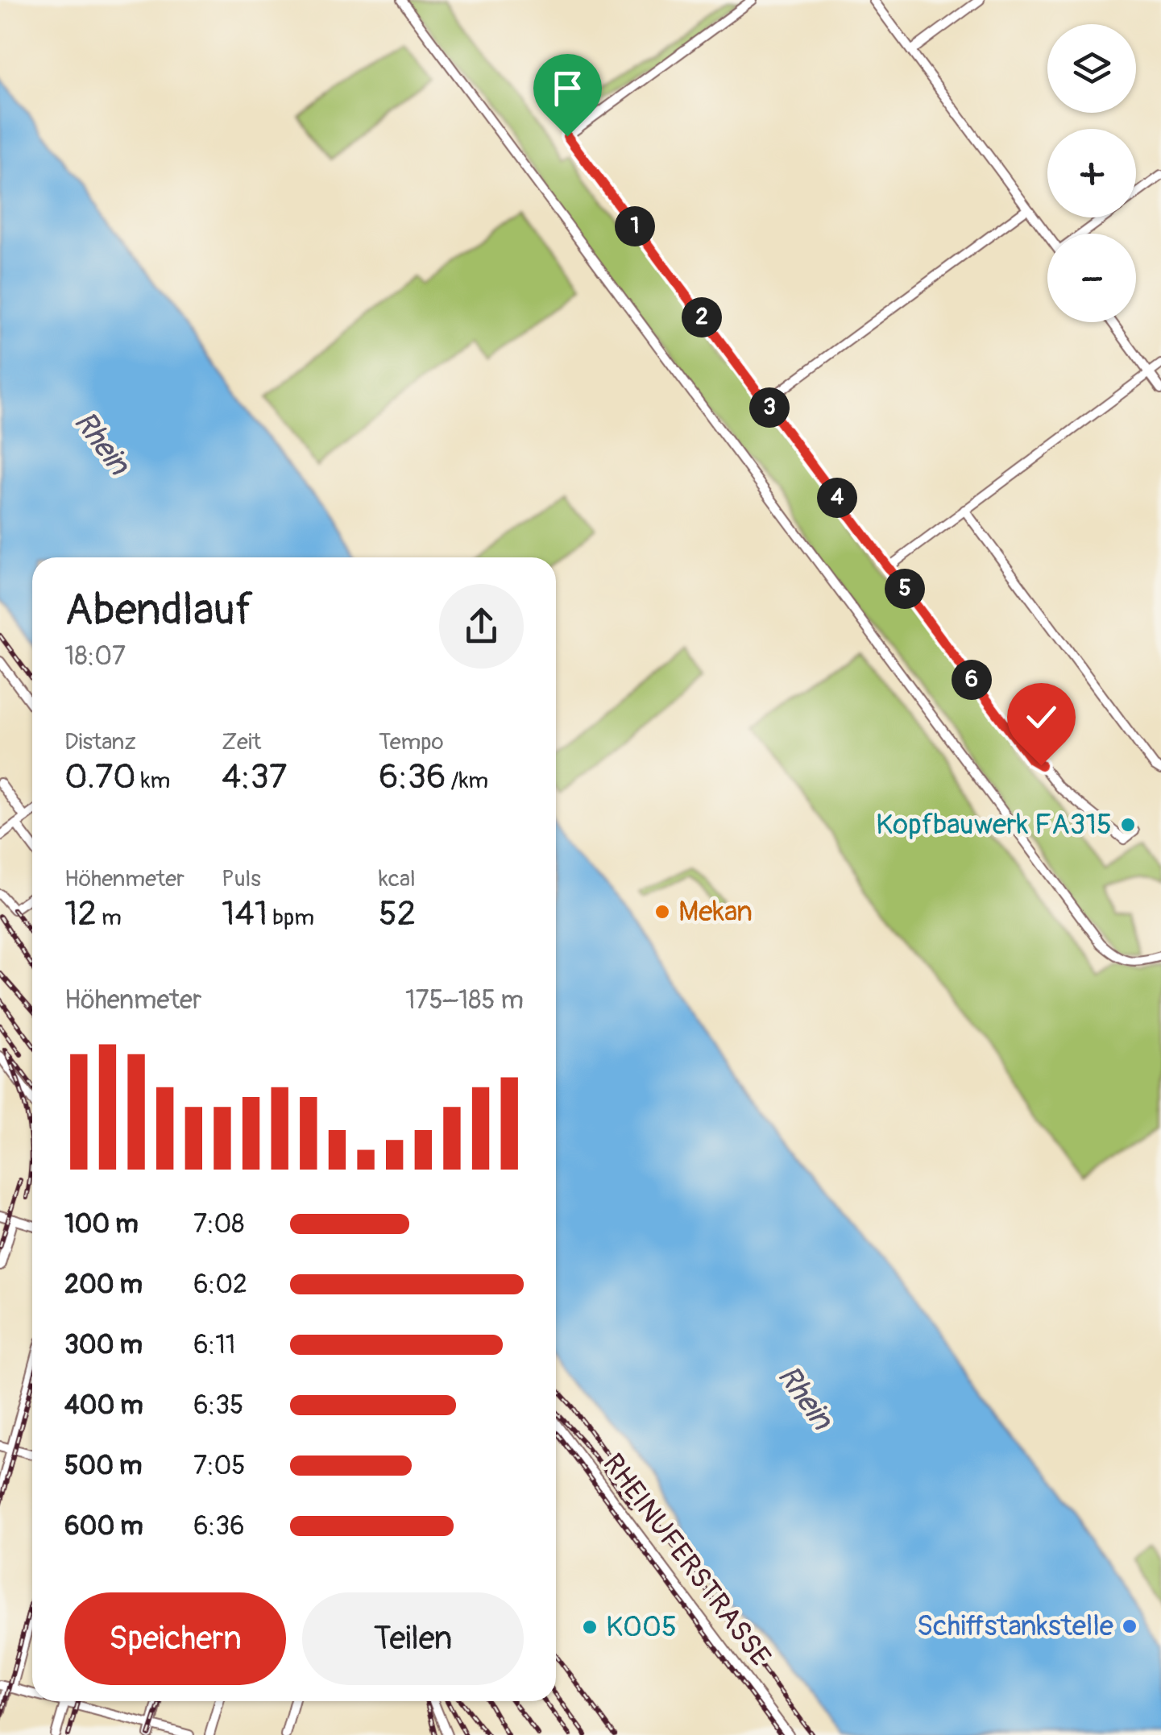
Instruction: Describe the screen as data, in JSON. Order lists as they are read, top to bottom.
{
  "streets": {
    "street": ["RHEINUFERSTRASSE"]
  },
  "water": ["Rhein"],
  "places": [
    "Kopfbauwerk FA315",
    "Mekan",
    "Schiffstankstelle",
    "K005"
  ],
  "page": {
    "map_buttons": ["+", "−"],
    "pins": [
      "1",
      "2",
      "3",
      "4",
      "5",
      "6"
    ],
    "heading": ["Abendlauf", "18:07"],
    "stats": [
      ["Distanz", "0.70 km"],
      ["Zeit", "4:37"],
      ["Tempo", "6:36 /km"],
      ["Höhenmeter", "12 m"],
      ["Puls", "141 bpm"],
      ["kcal", "52"]
    ],
    "chart": ["Höhenmeter", "175–185 m"],
    "list": [
      {
        "name": "100 m",
        "note": "7:08"
      },
      {
        "name": "200 m",
        "note": "6:02"
      },
      {
        "name": "300 m",
        "note": "6:11"
      },
      {
        "name": "400 m",
        "note": "6:35"
      },
      {
        "name": "500 m",
        "note": "7:05"
      },
      {
        "name": "600 m",
        "note": "6:36"
      }
    ],
    "buttons": ["Speichern", "Teilen"]
  }
}
